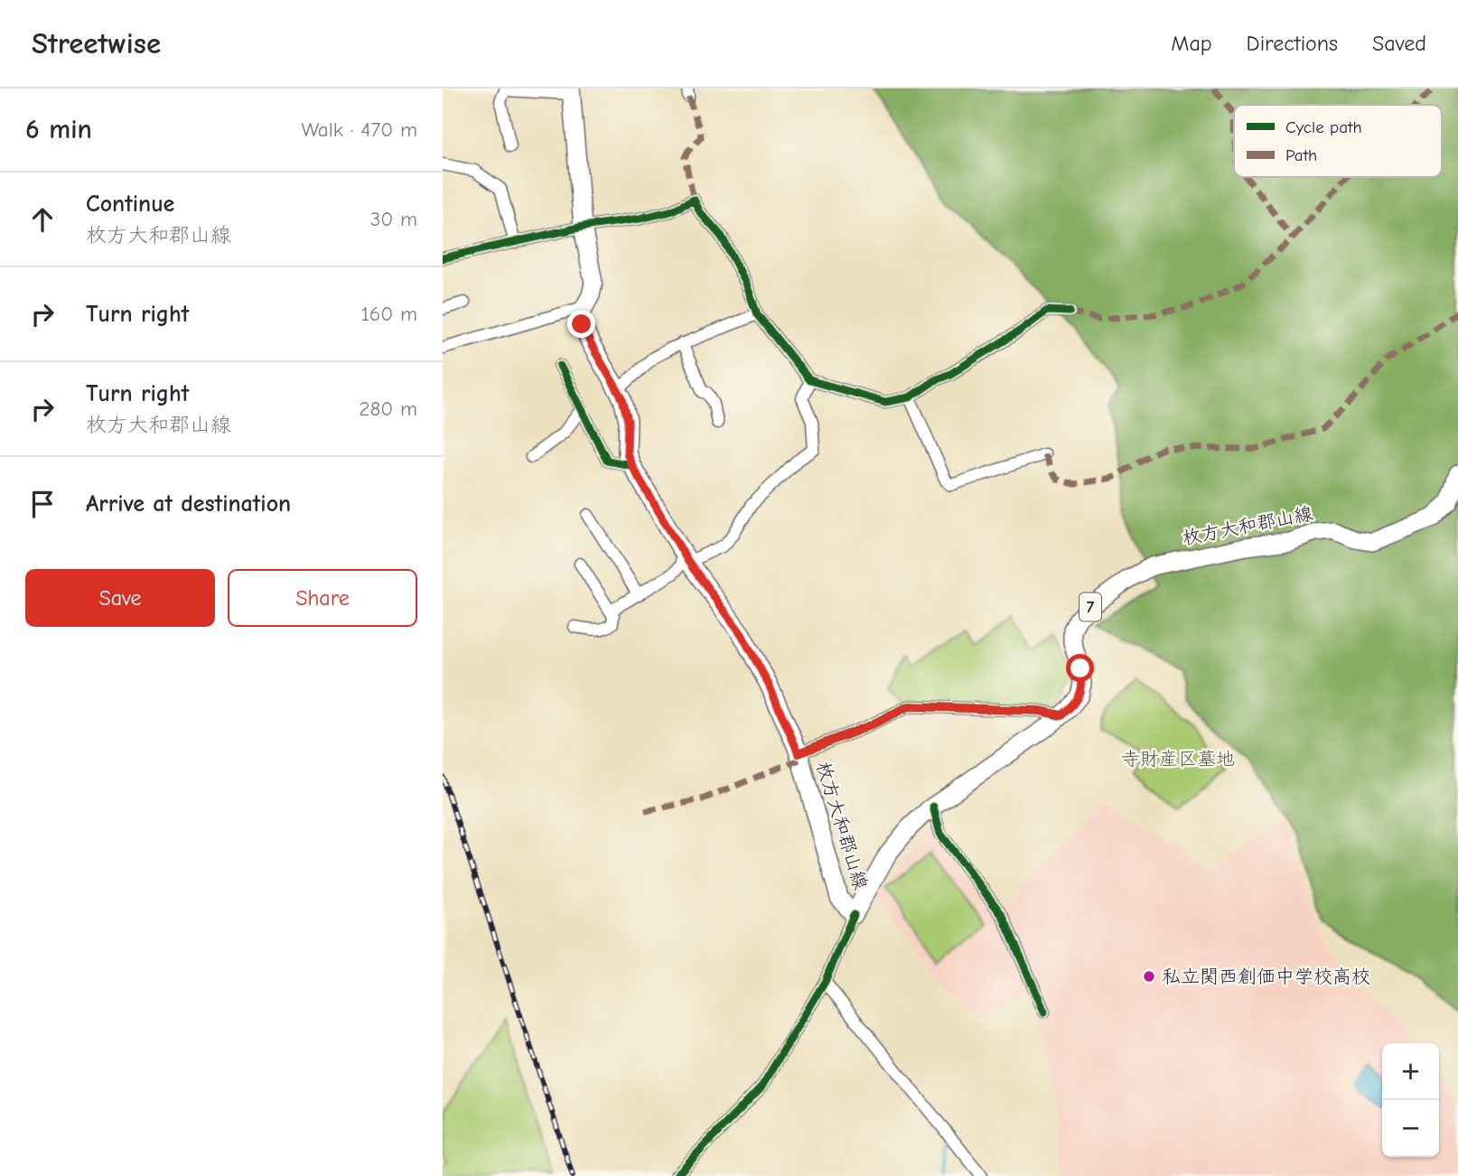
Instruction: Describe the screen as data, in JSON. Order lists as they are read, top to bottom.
{
  "streets": {
    "main road": ["枚方大和郡山線", "7"]
  },
  "parks": ["寺財産区墓地"],
  "places": ["私立関西創価中学校高校"],
  "legend": ["Cycle path", "Path"],
  "page": {
    "header": "Streetwise",
    "nav": ["Map", "Directions", "Saved"],
    "heading": ["6 min", "Walk · 470 m"],
    "list": [
      ["Continue", "枚方大和郡山線", "30 m"],
      ["Turn right", "160 m"],
      ["Turn right", "枚方大和郡山線", "280 m"],
      "Arrive at destination"
    ],
    "buttons": ["Save", "Share"],
    "map_buttons": ["+", "−"]
  }
}
